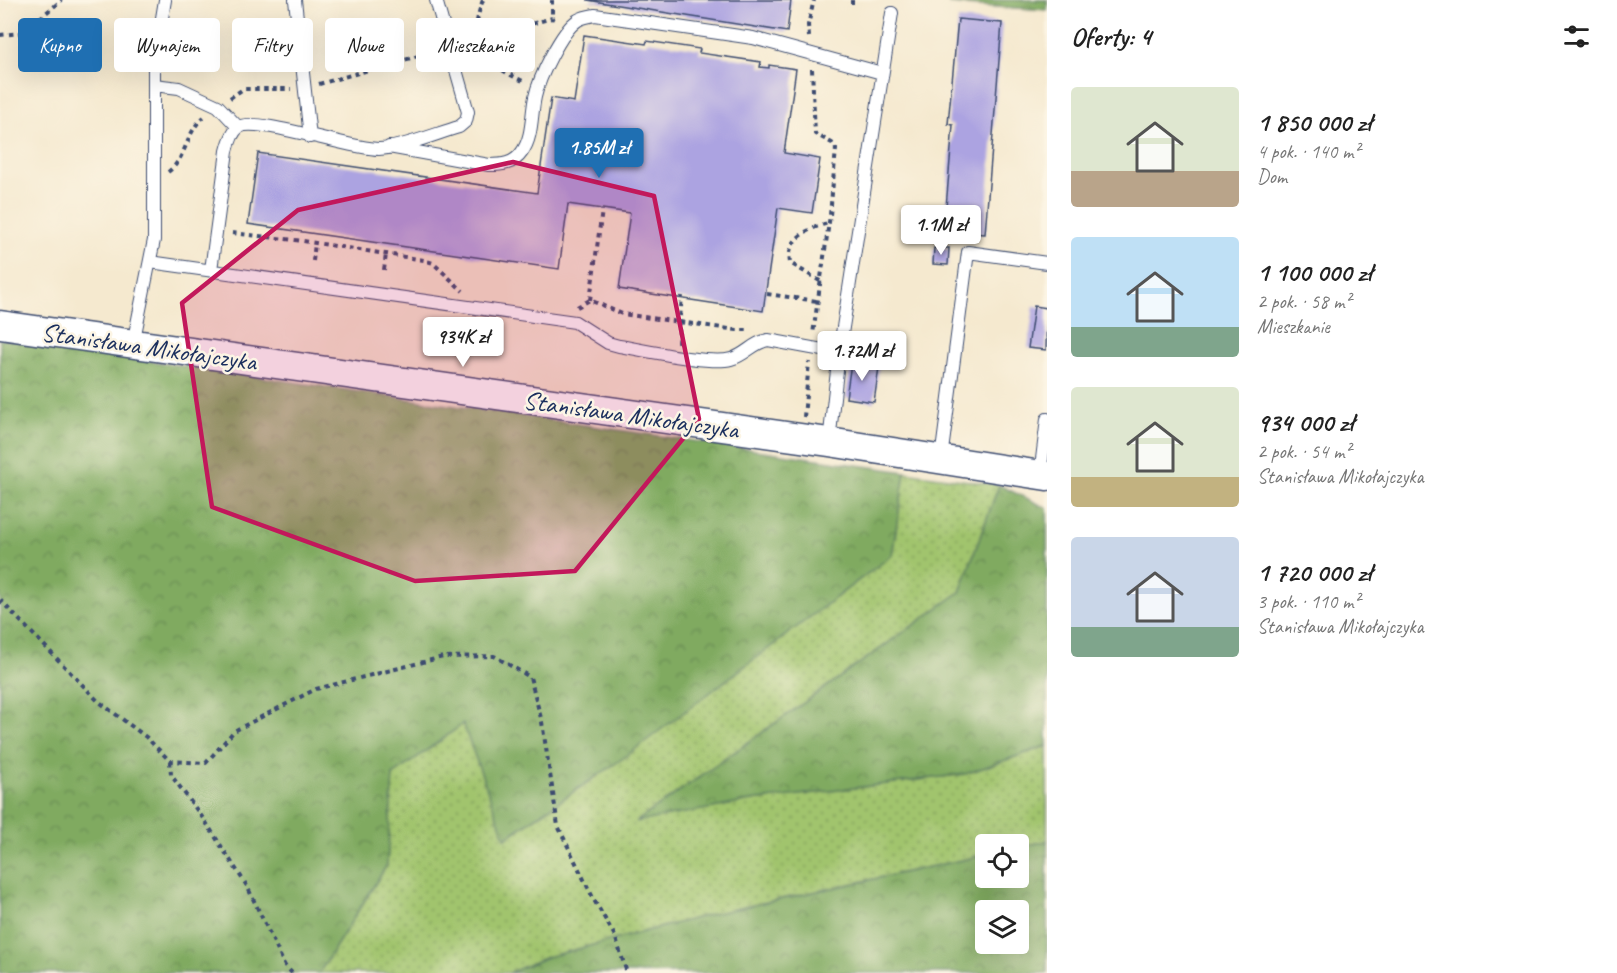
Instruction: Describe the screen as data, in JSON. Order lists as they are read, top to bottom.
{
  "streets": {
    "street": ["Stanisława Mikołajczyka"]
  },
  "page": {
    "heading": "Oferty: 4",
    "chip": [
      "Kupno",
      "Wynajem",
      "Filtry",
      "Nowe",
      "Mieszkanie"
    ],
    "list": [
      {
        "name": "1 850 000 zł",
        "note": "4 pok. · 140 m² · Dom"
      },
      {
        "name": "1 100 000 zł",
        "note": "2 pok. · 58 m² · Mieszkanie"
      },
      {
        "name": "934 000 zł",
        "note": "2 pok. · 54 m² · Stanisława Mikołajczyka"
      },
      {
        "name": "1 720 000 zł",
        "note": "3 pok. · 110 m² · Stanisława Mikołajczyka"
      }
    ],
    "price": [
      "1.85M zł",
      "1.1M zł",
      "934K zł",
      "1.72M zł"
    ]
  }
}
